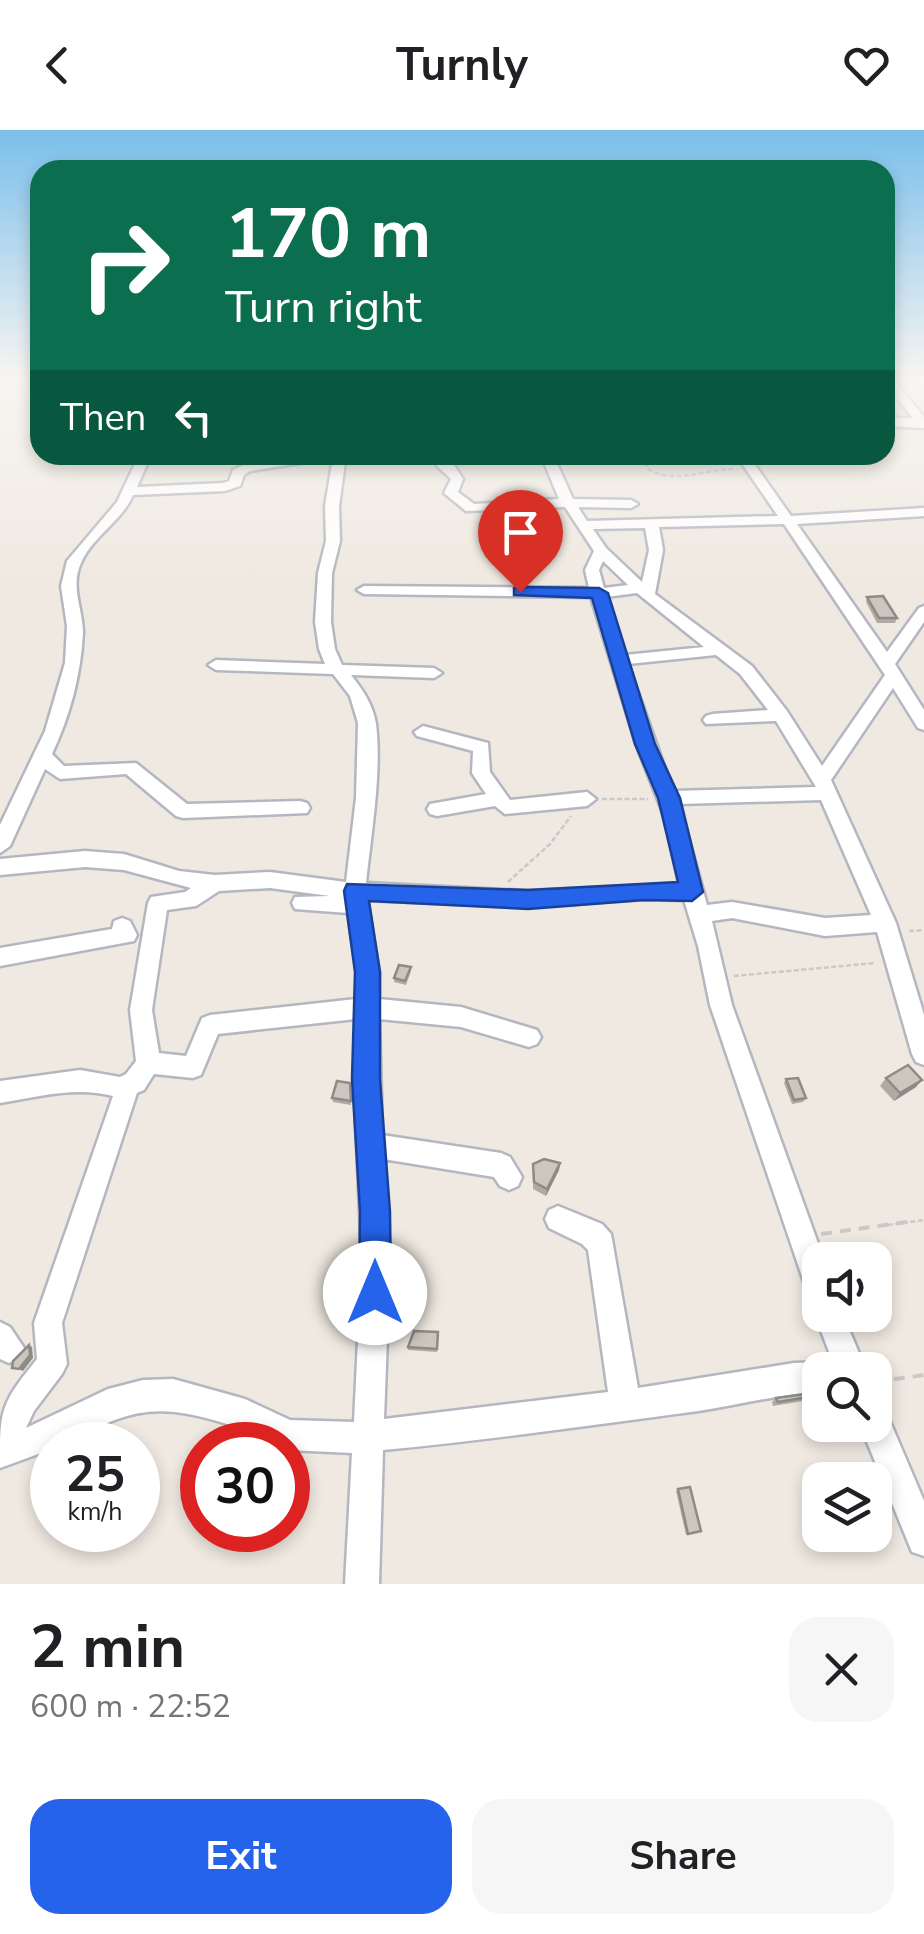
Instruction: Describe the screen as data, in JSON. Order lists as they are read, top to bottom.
{
  "page": {
    "header": "Turnly",
    "turn": ["170 m", "Turn right"],
    "then": "Then",
    "speed": "25 km/h",
    "limit": "30",
    "heading": ["2 min", "600 m · 22:52"],
    "buttons": ["Exit", "Share"]
  }
}
